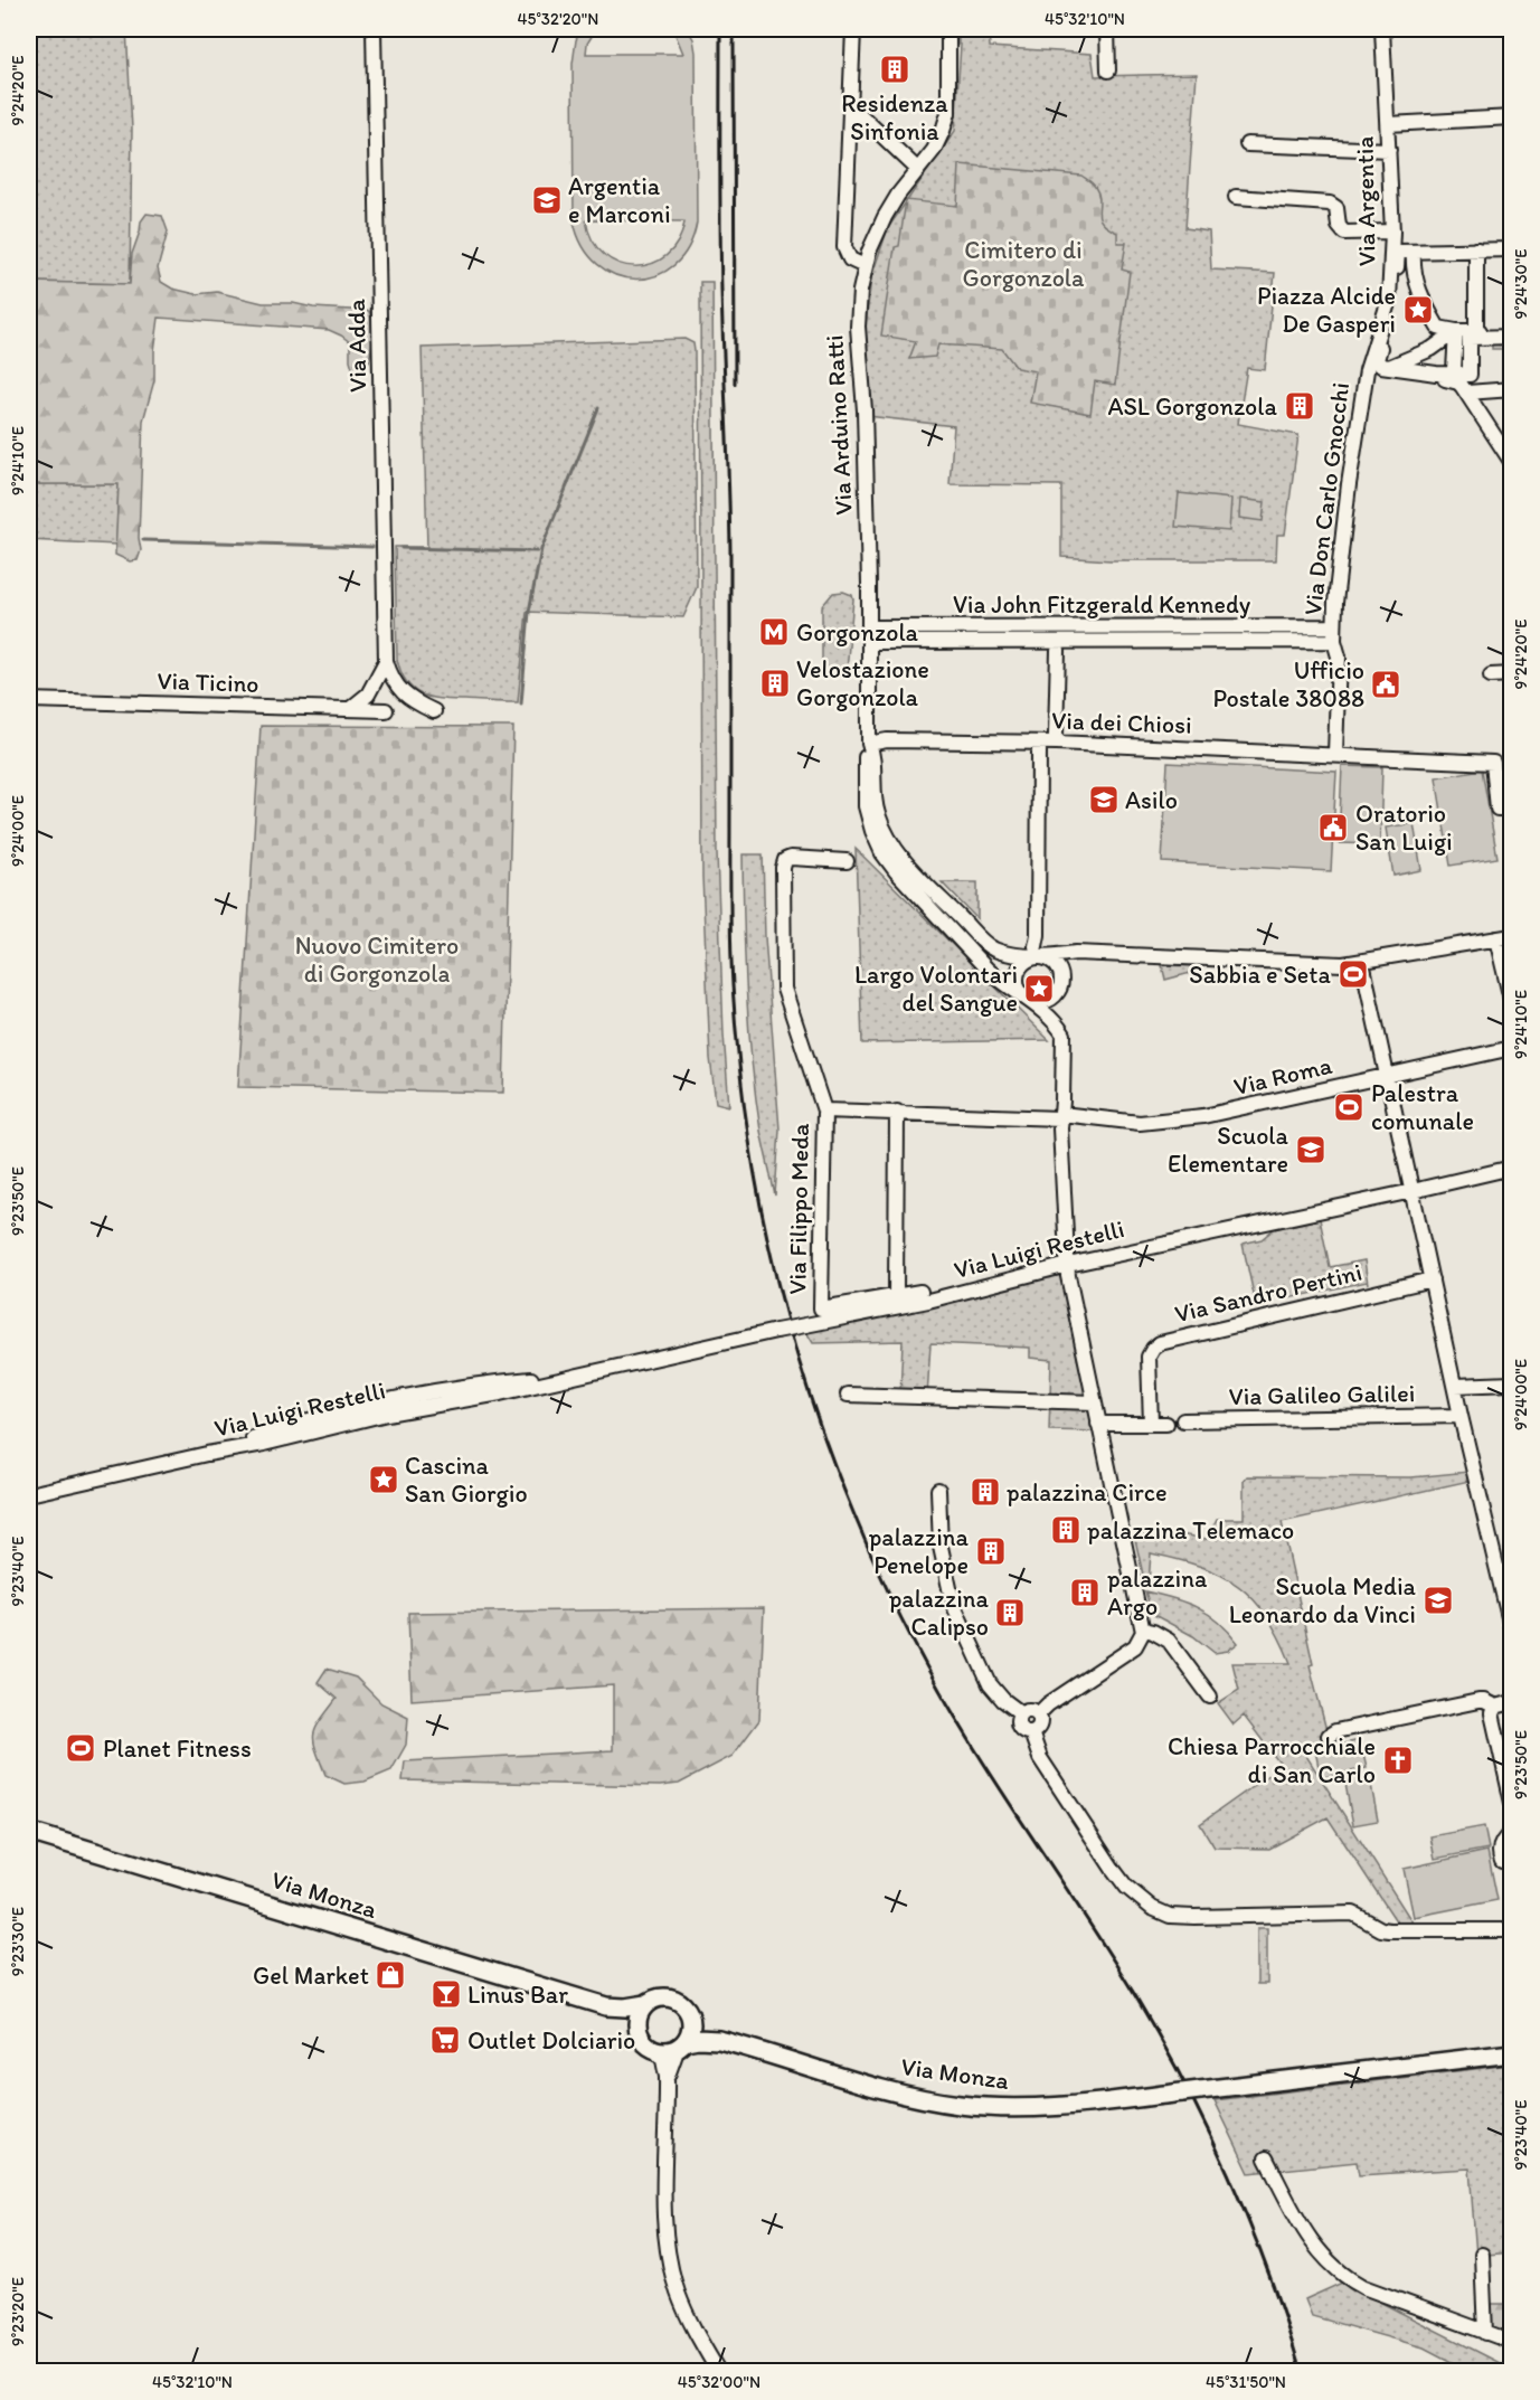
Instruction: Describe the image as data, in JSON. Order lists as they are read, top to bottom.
{
  "streets": {
    "main road": ["Via Monza"],
    "street": [
      "Via Argentia",
      "Via Adda",
      "Via Arduino Ratti",
      "Via Don Carlo Gnocchi",
      "Via John Fitzgerald Kennedy",
      "Via Ticino",
      "Via dei Chiosi",
      "Via Roma",
      "Via Filippo Meda",
      "Via Luigi Restelli",
      "Via Sandro Pertini",
      "Via Galileo Galilei"
    ]
  },
  "crossings": [
    ["Via Argentia", "Via Don Carlo Gnocchi"],
    ["Via Adda", "Via Ticino"],
    ["Via Arduino Ratti", "Via John Fitzgerald Kennedy"],
    ["Via Arduino Ratti", "Via dei Chiosi"],
    ["Via Don Carlo Gnocchi", "Via John Fitzgerald Kennedy"],
    ["Via Don Carlo Gnocchi", "Via dei Chiosi"],
    ["Via Roma", "Via Filippo Meda"]
  ],
  "parks": ["Cimitero di Gorgonzola", "Nuovo Cimitero di Gorgonzola"],
  "places": {
    "building": [
      "Residenza Sinfonia",
      "ASL Gorgonzola",
      "Velostazione Gorgonzola",
      "palazzina Circe",
      "palazzina Telemaco",
      "palazzina Penelope",
      "palazzina Argo",
      "palazzina Calipso"
    ],
    "school or university": [
      "Argentia e Marconi",
      "Asilo",
      "Scuola Elementare",
      "Scuola Media Leonardo da Vinci"
    ],
    "place": ["Piazza Alcide De Gasperi", "Largo Volontari del Sangue", "Cascina San Giorgio"],
    "metro station": ["Gorgonzola"],
    "public building": ["Ufficio Postale 38088", "Oratorio San Luigi"],
    "sports": ["Sabbia e Seta", "Palestra comunale", "Planet Fitness"],
    "church": ["Chiesa Parrocchiale di San Carlo"],
    "shop": ["Gel Market"],
    "bar": ["Linus Bar"],
    "supermarket": ["Outlet Dolciario"]
  },
  "coordinates": [
    "45°32'20\"N",
    "45°32'10\"N",
    "9°24'20\"E",
    "9°24'30\"E",
    "9°24'10\"E",
    "9°24'00\"E",
    "9°23'50\"E",
    "9°23'40\"E",
    "9°23'30\"E",
    "9°23'20\"E",
    "45°32'00\"N",
    "45°31'50\"N"
  ]
}
